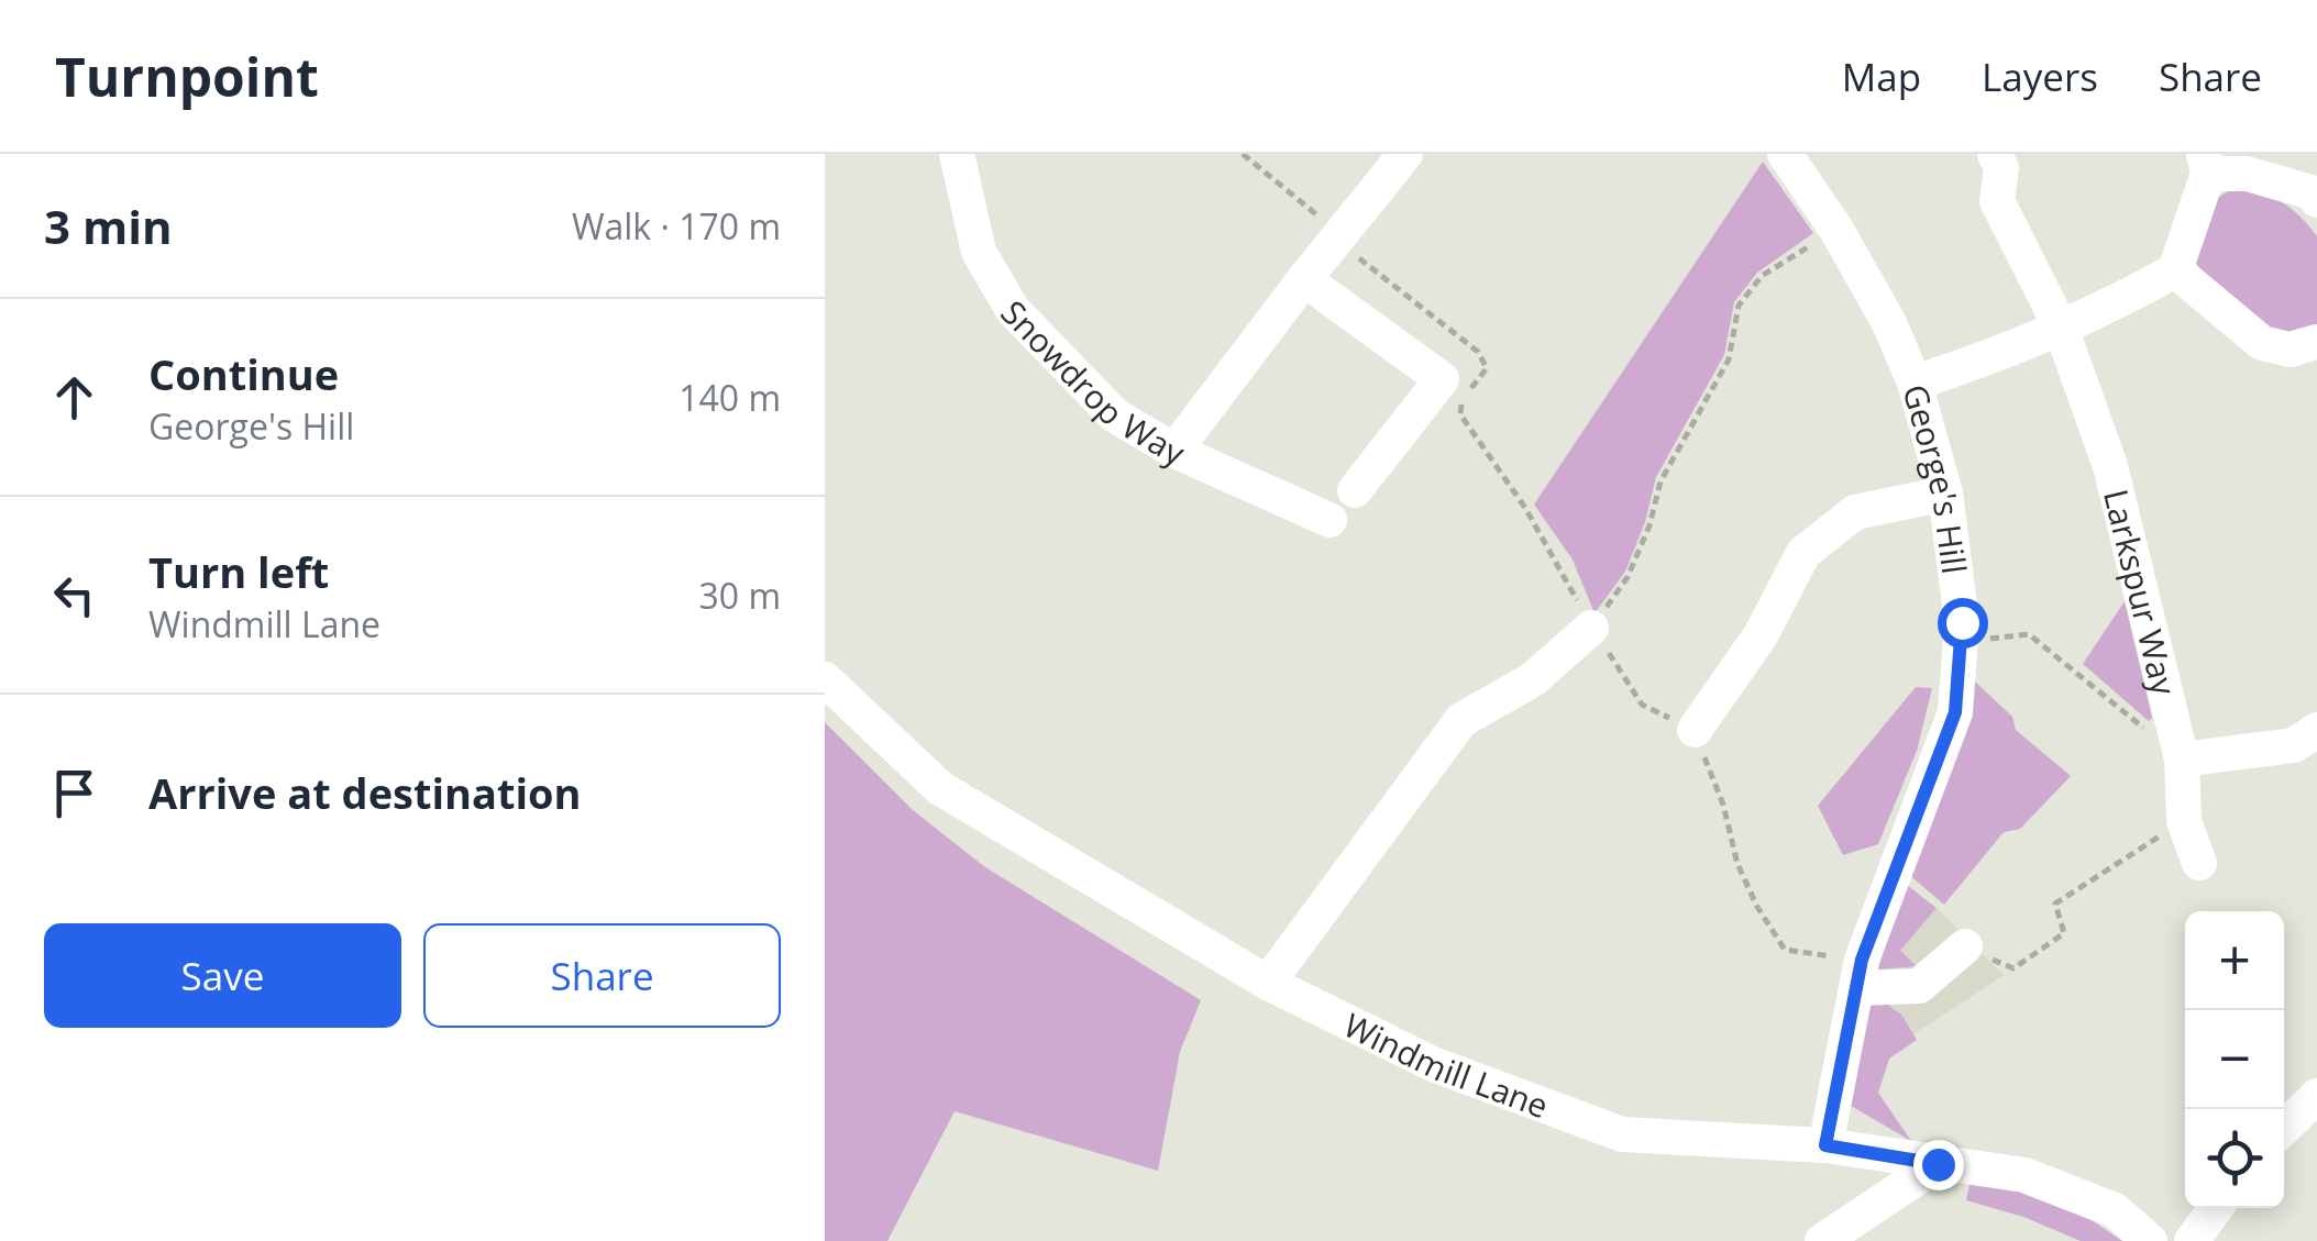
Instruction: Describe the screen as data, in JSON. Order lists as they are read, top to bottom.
{
  "streets": {
    "street": [
      "Snowdrop Way",
      "George's Hill",
      "Larkspur Way",
      "Windmill Lane"
    ]
  },
  "crossings": [
    ["George's Hill", "Windmill Lane"]
  ],
  "page": {
    "header": "Turnpoint",
    "nav": ["Map", "Layers", "Share"],
    "heading": ["3 min", "Walk · 170 m"],
    "list": [
      ["Continue", "George's Hill", "140 m"],
      ["Turn left", "Windmill Lane", "30 m"],
      "Arrive at destination"
    ],
    "buttons": ["Save", "Share"],
    "map_buttons": ["+", "−"]
  }
}
